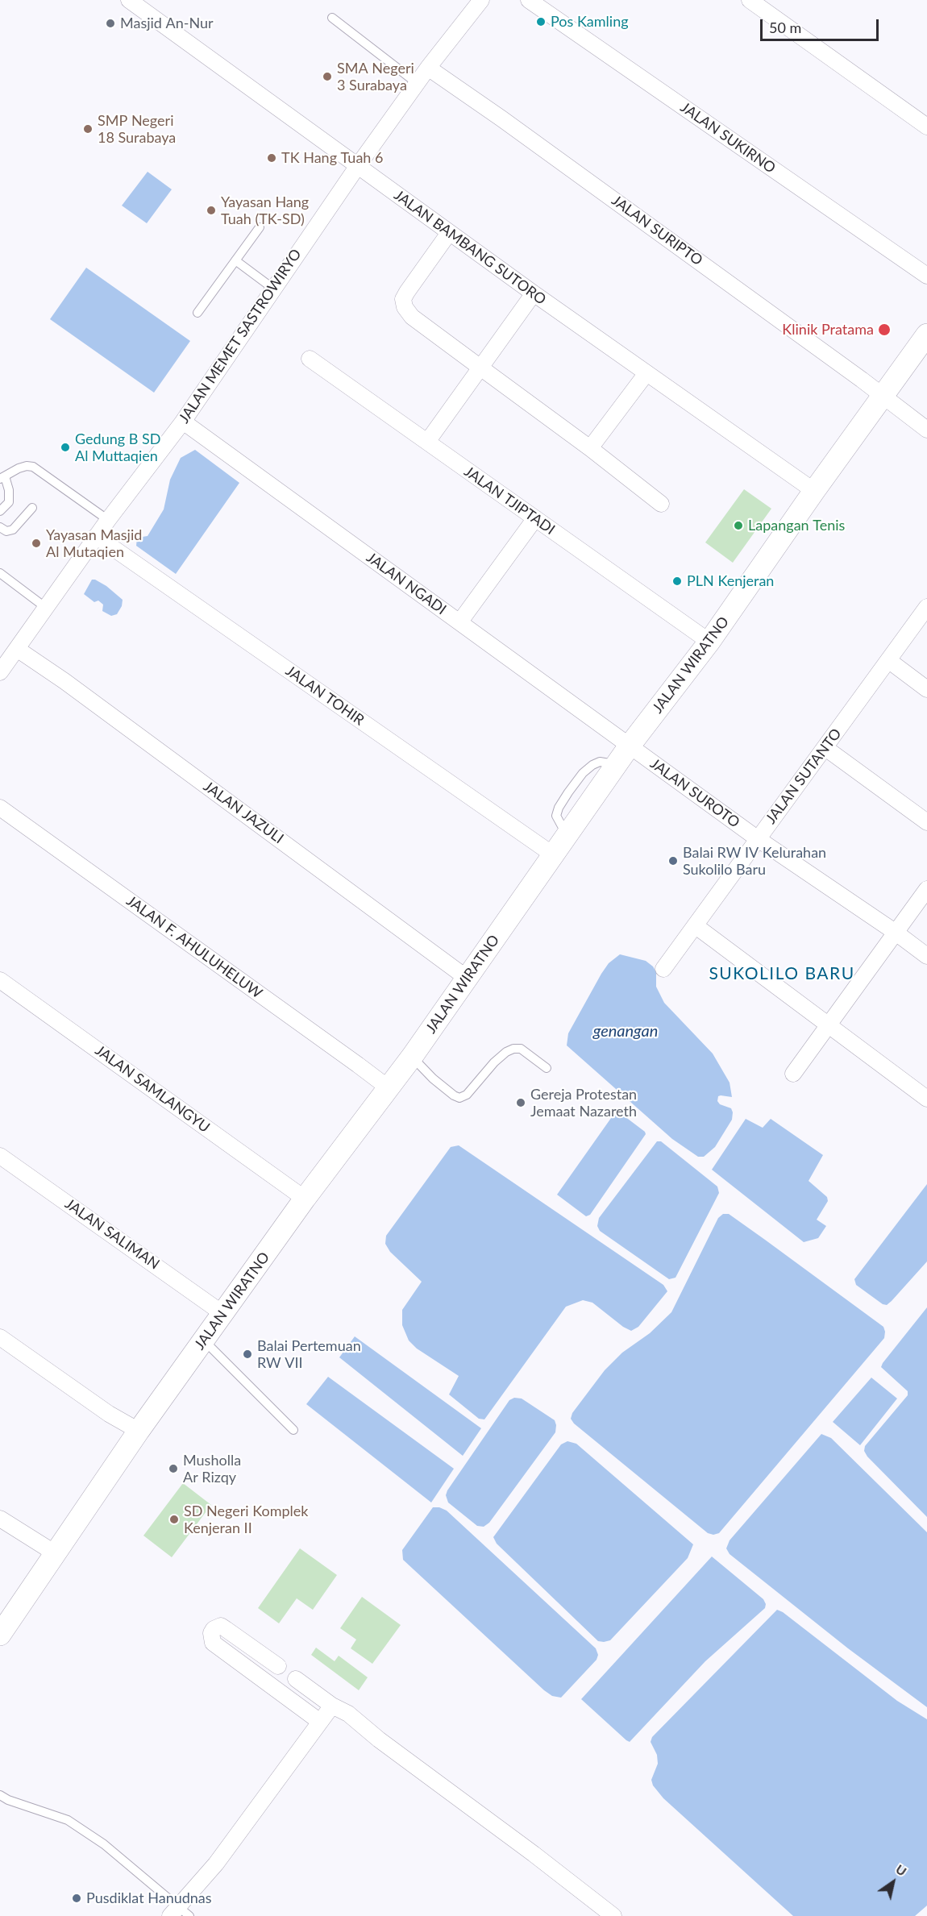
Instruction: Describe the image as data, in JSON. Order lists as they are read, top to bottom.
{
  "streets": {
    "main road": ["JALAN WIRATNO"],
    "street": [
      "JALAN SUKIRNO",
      "JALAN SURIPTO",
      "JALAN BAMBANG SUTORO",
      "JALAN MEMET SASTROWIRYO",
      "JALAN TJIPTADI",
      "JALAN NGADI",
      "JALAN TOHIR",
      "JALAN SUTANTO",
      "JALAN SUROTO",
      "JALAN JAZULI",
      "JALAN F. AHULUHELUW",
      "JALAN SAMLANGYU",
      "JALAN SALIMAN"
    ]
  },
  "crossings": [
    ["JALAN SURIPTO", "JALAN MEMET SASTROWIRYO"],
    ["JALAN SURIPTO", "JALAN WIRATNO"],
    ["JALAN BAMBANG SUTORO", "JALAN MEMET SASTROWIRYO"],
    ["JALAN BAMBANG SUTORO", "JALAN WIRATNO"],
    ["JALAN MEMET SASTROWIRYO", "JALAN NGADI"],
    ["JALAN MEMET SASTROWIRYO", "JALAN TOHIR"],
    ["JALAN MEMET SASTROWIRYO", "JALAN JAZULI"],
    ["JALAN TJIPTADI", "JALAN WIRATNO"],
    ["JALAN NGADI", "JALAN WIRATNO"],
    ["JALAN NGADI", "JALAN SUROTO"],
    ["JALAN WIRATNO", "JALAN TOHIR"],
    ["JALAN WIRATNO", "JALAN SUROTO"],
    ["JALAN WIRATNO", "JALAN JAZULI"],
    ["JALAN WIRATNO", "JALAN F. AHULUHELUW"],
    ["JALAN WIRATNO", "JALAN SAMLANGYU"],
    ["JALAN WIRATNO", "JALAN SALIMAN"],
    ["JALAN SUTANTO", "JALAN SUROTO"]
  ],
  "districts": ["SUKOLILO BARU"],
  "water": ["genangan"],
  "places": [
    "Pos Kamling",
    "Masjid An-Nur",
    "SMA Negeri 3 Surabaya",
    "SMP Negeri 18 Surabaya",
    "TK Hang Tuah 6",
    "Yayasan Hang Tuah (TK-SD)",
    "Klinik Pratama",
    "Gedung B SD Al Muttaqien",
    "Lapangan Tenis",
    "Yayasan Masjid Al Mutaqien",
    "PLN Kenjeran",
    "Balai RW IV Kelurahan Sukolilo Baru",
    "Gereja Protestan Jemaat Nazareth",
    "Balai Pertemuan RW VII",
    "Musholla Ar Rizqy",
    "SD Negeri Komplek Kenjeran II",
    "Pusdiklat Hanudnas"
  ],
  "scale_bar": "50 m",
  "north": "top right"
}
